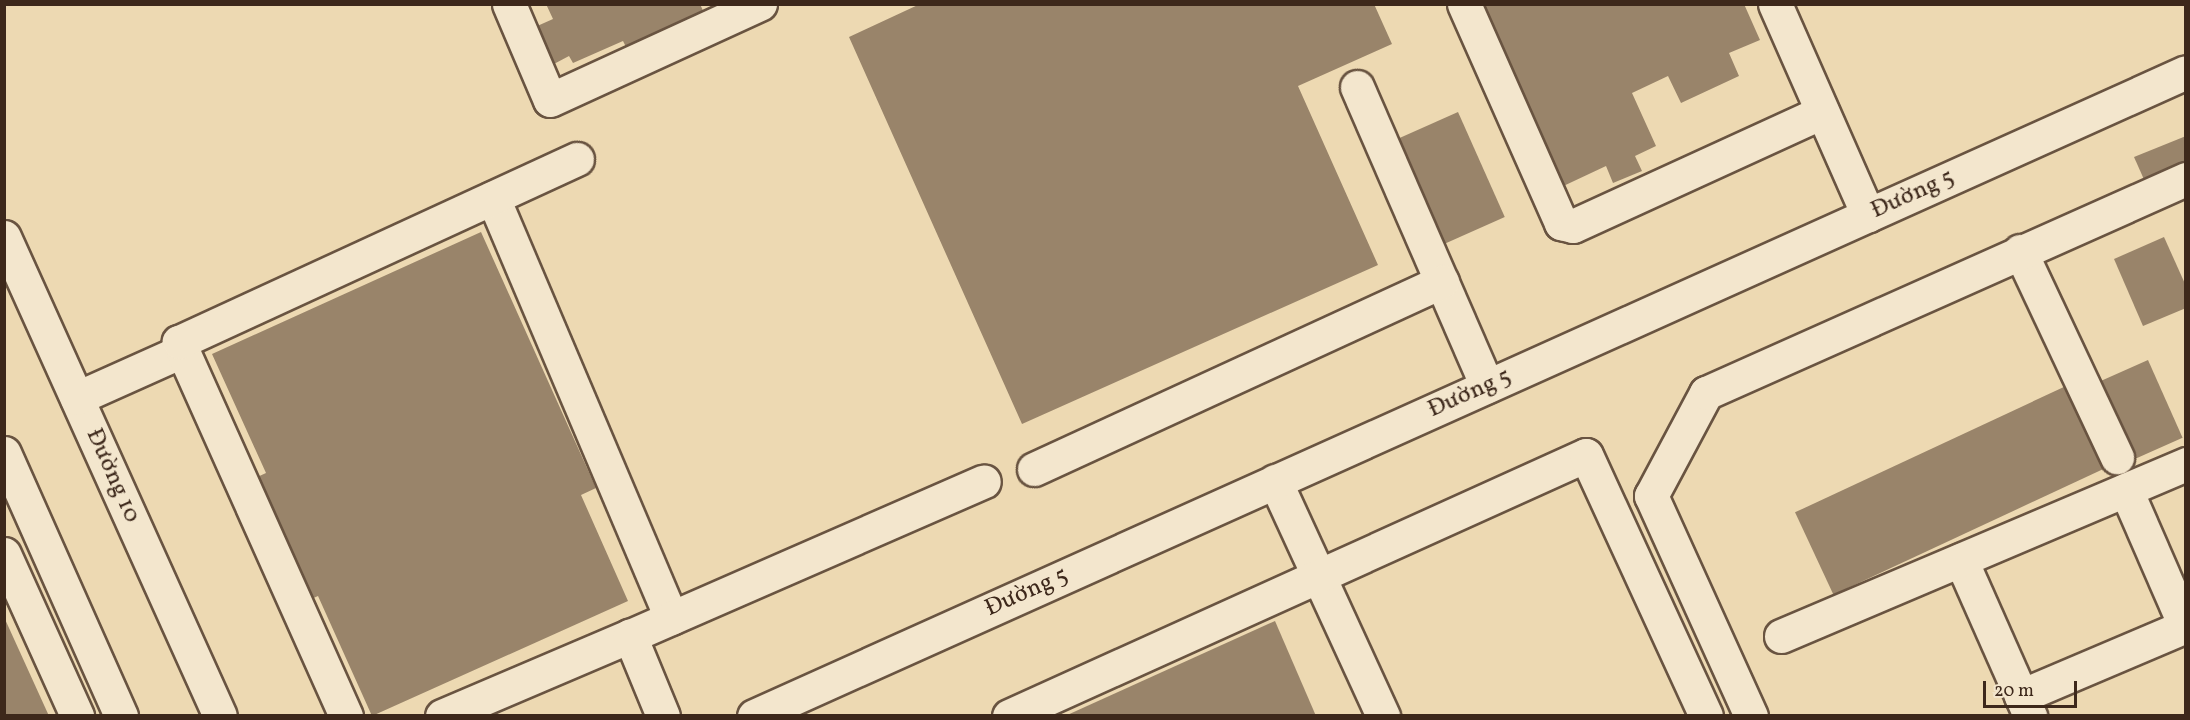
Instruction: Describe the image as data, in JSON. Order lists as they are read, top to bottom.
{
  "streets": {
    "street": ["Đường 5", "Đường 10"]
  },
  "scale_bar": "20 m"
}
